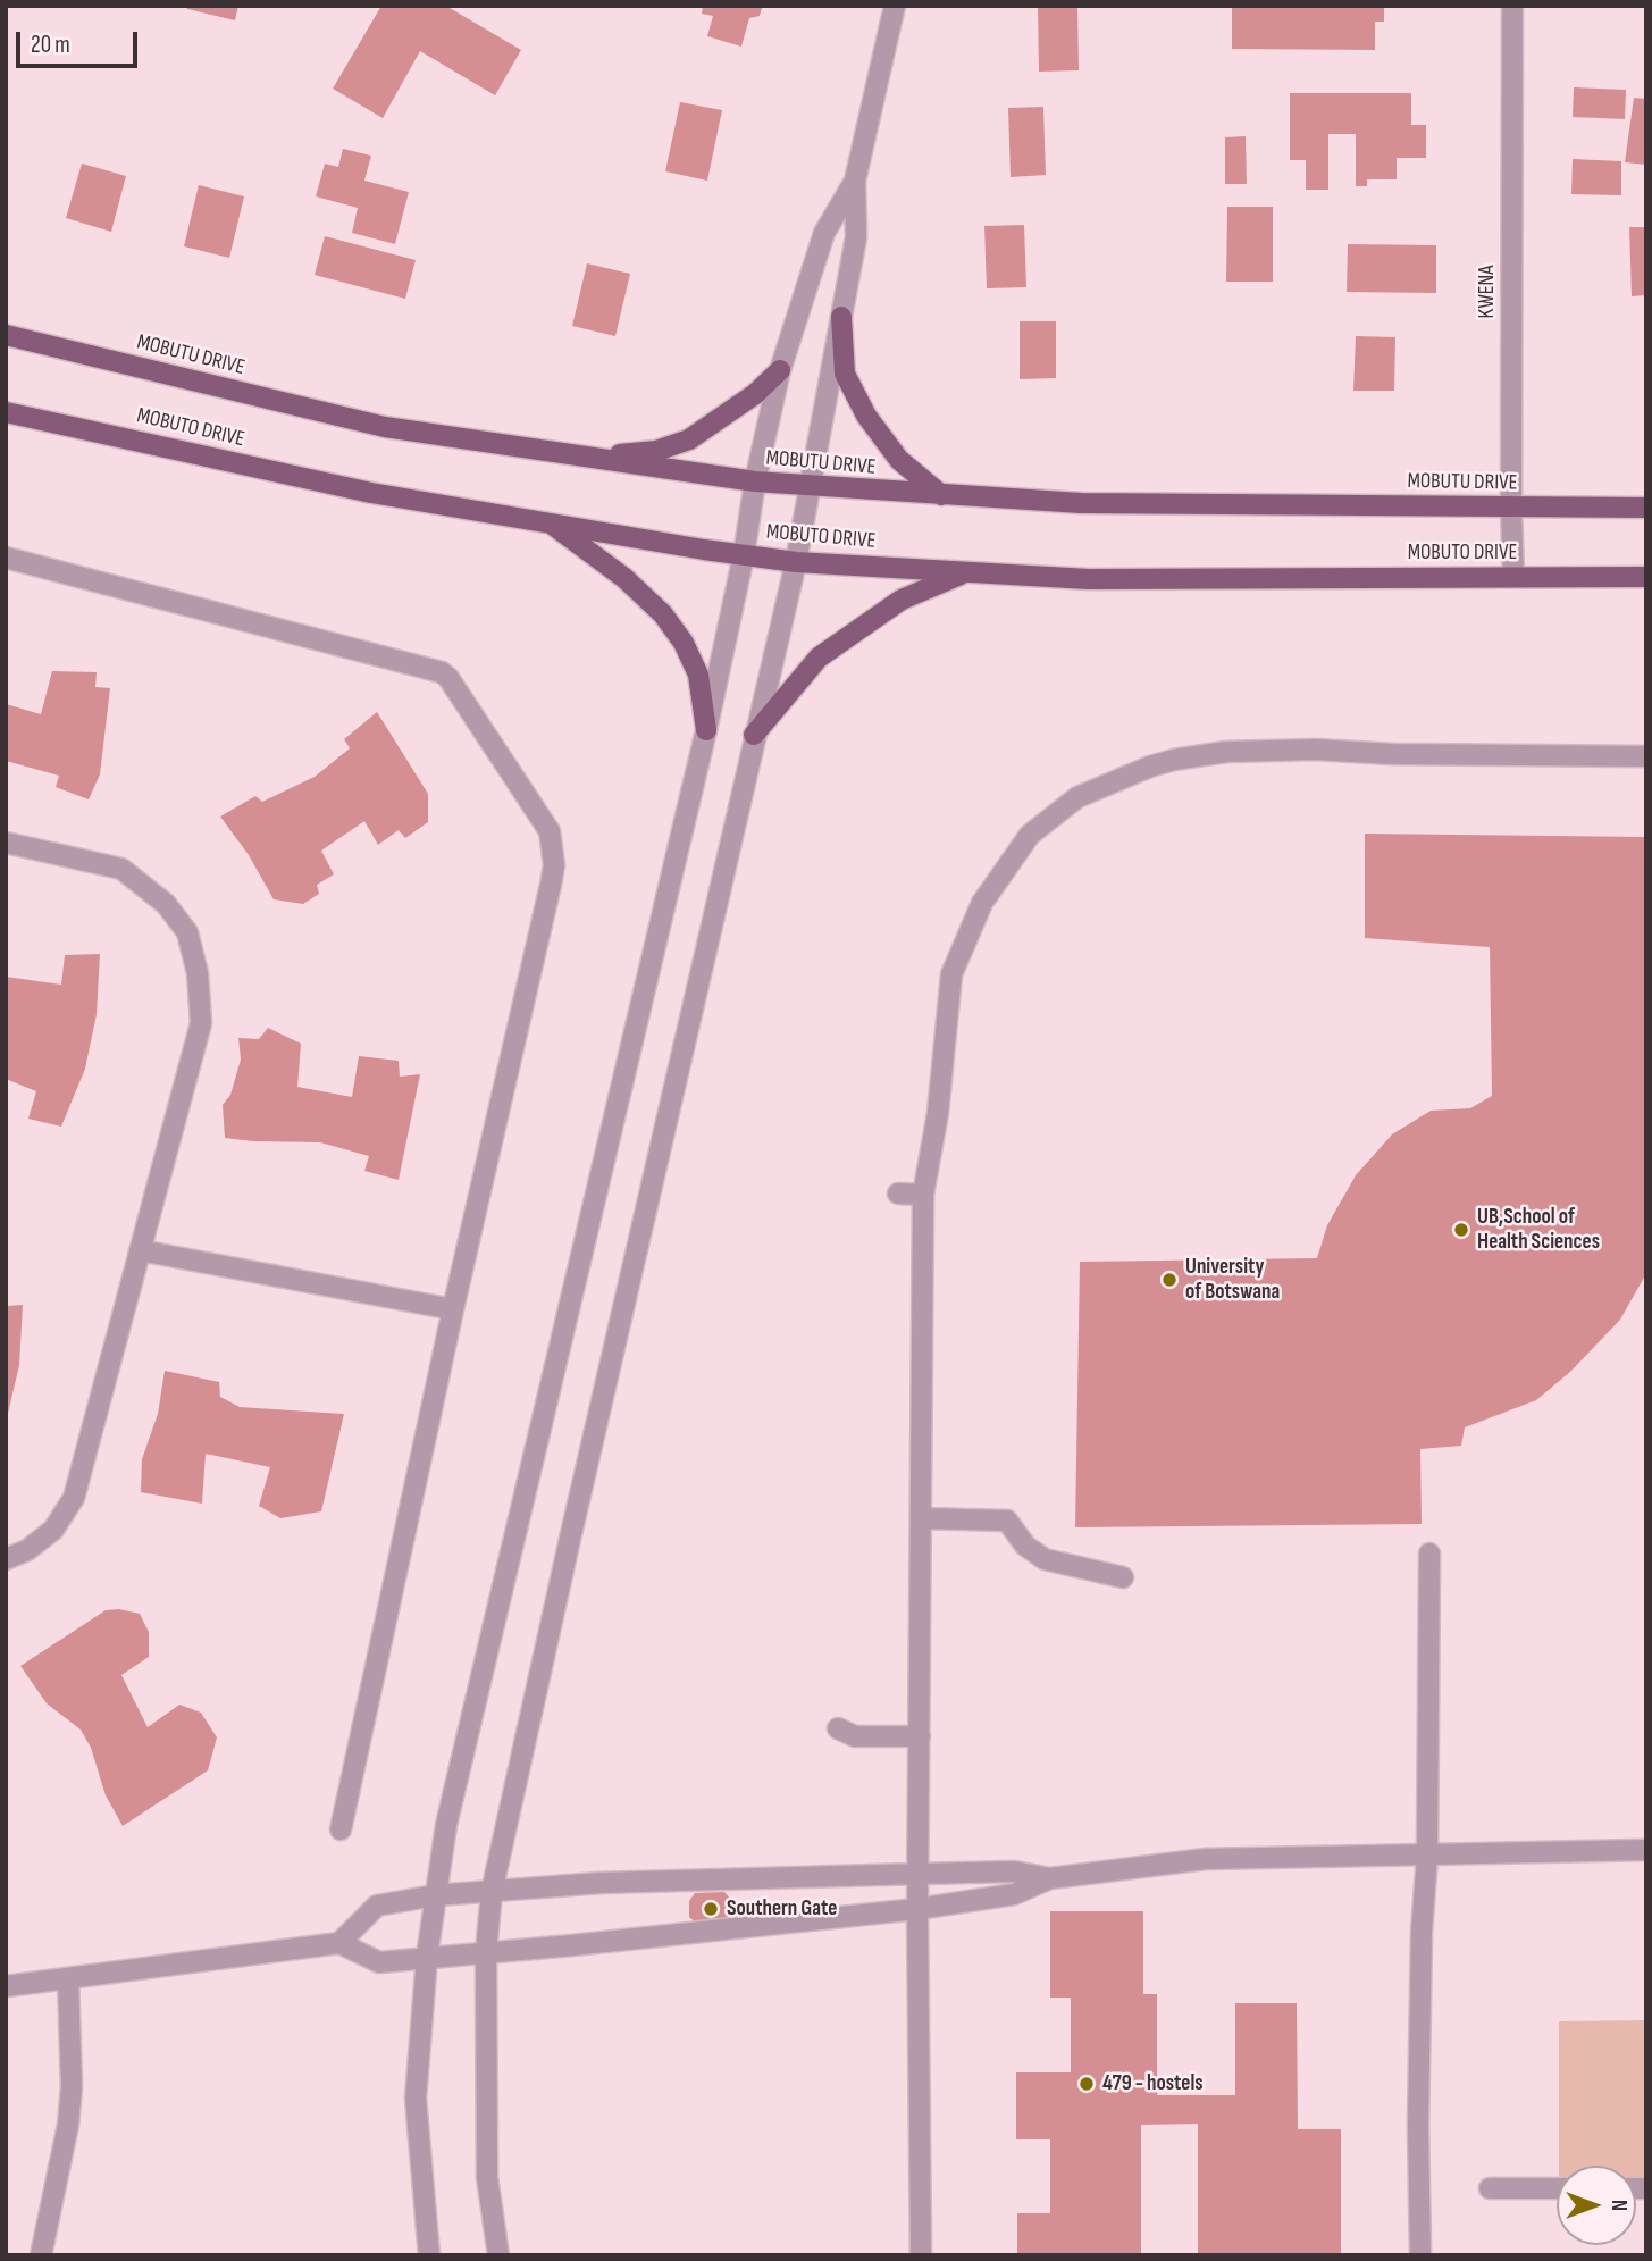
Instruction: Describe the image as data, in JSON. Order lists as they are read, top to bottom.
{
  "streets": {
    "main road": ["MOBUTU DRIVE", "MOBUTO DRIVE"],
    "street": ["KWENA"]
  },
  "crossings": [
    ["KWENA", "MOBUTU DRIVE"],
    ["KWENA", "MOBUTO DRIVE"]
  ],
  "places": [
    "UB,School of Health Sciences",
    "University of Botswana",
    "Southern Gate",
    "479 - hostels"
  ],
  "scale_bar": "20 m",
  "north": "right"
}
